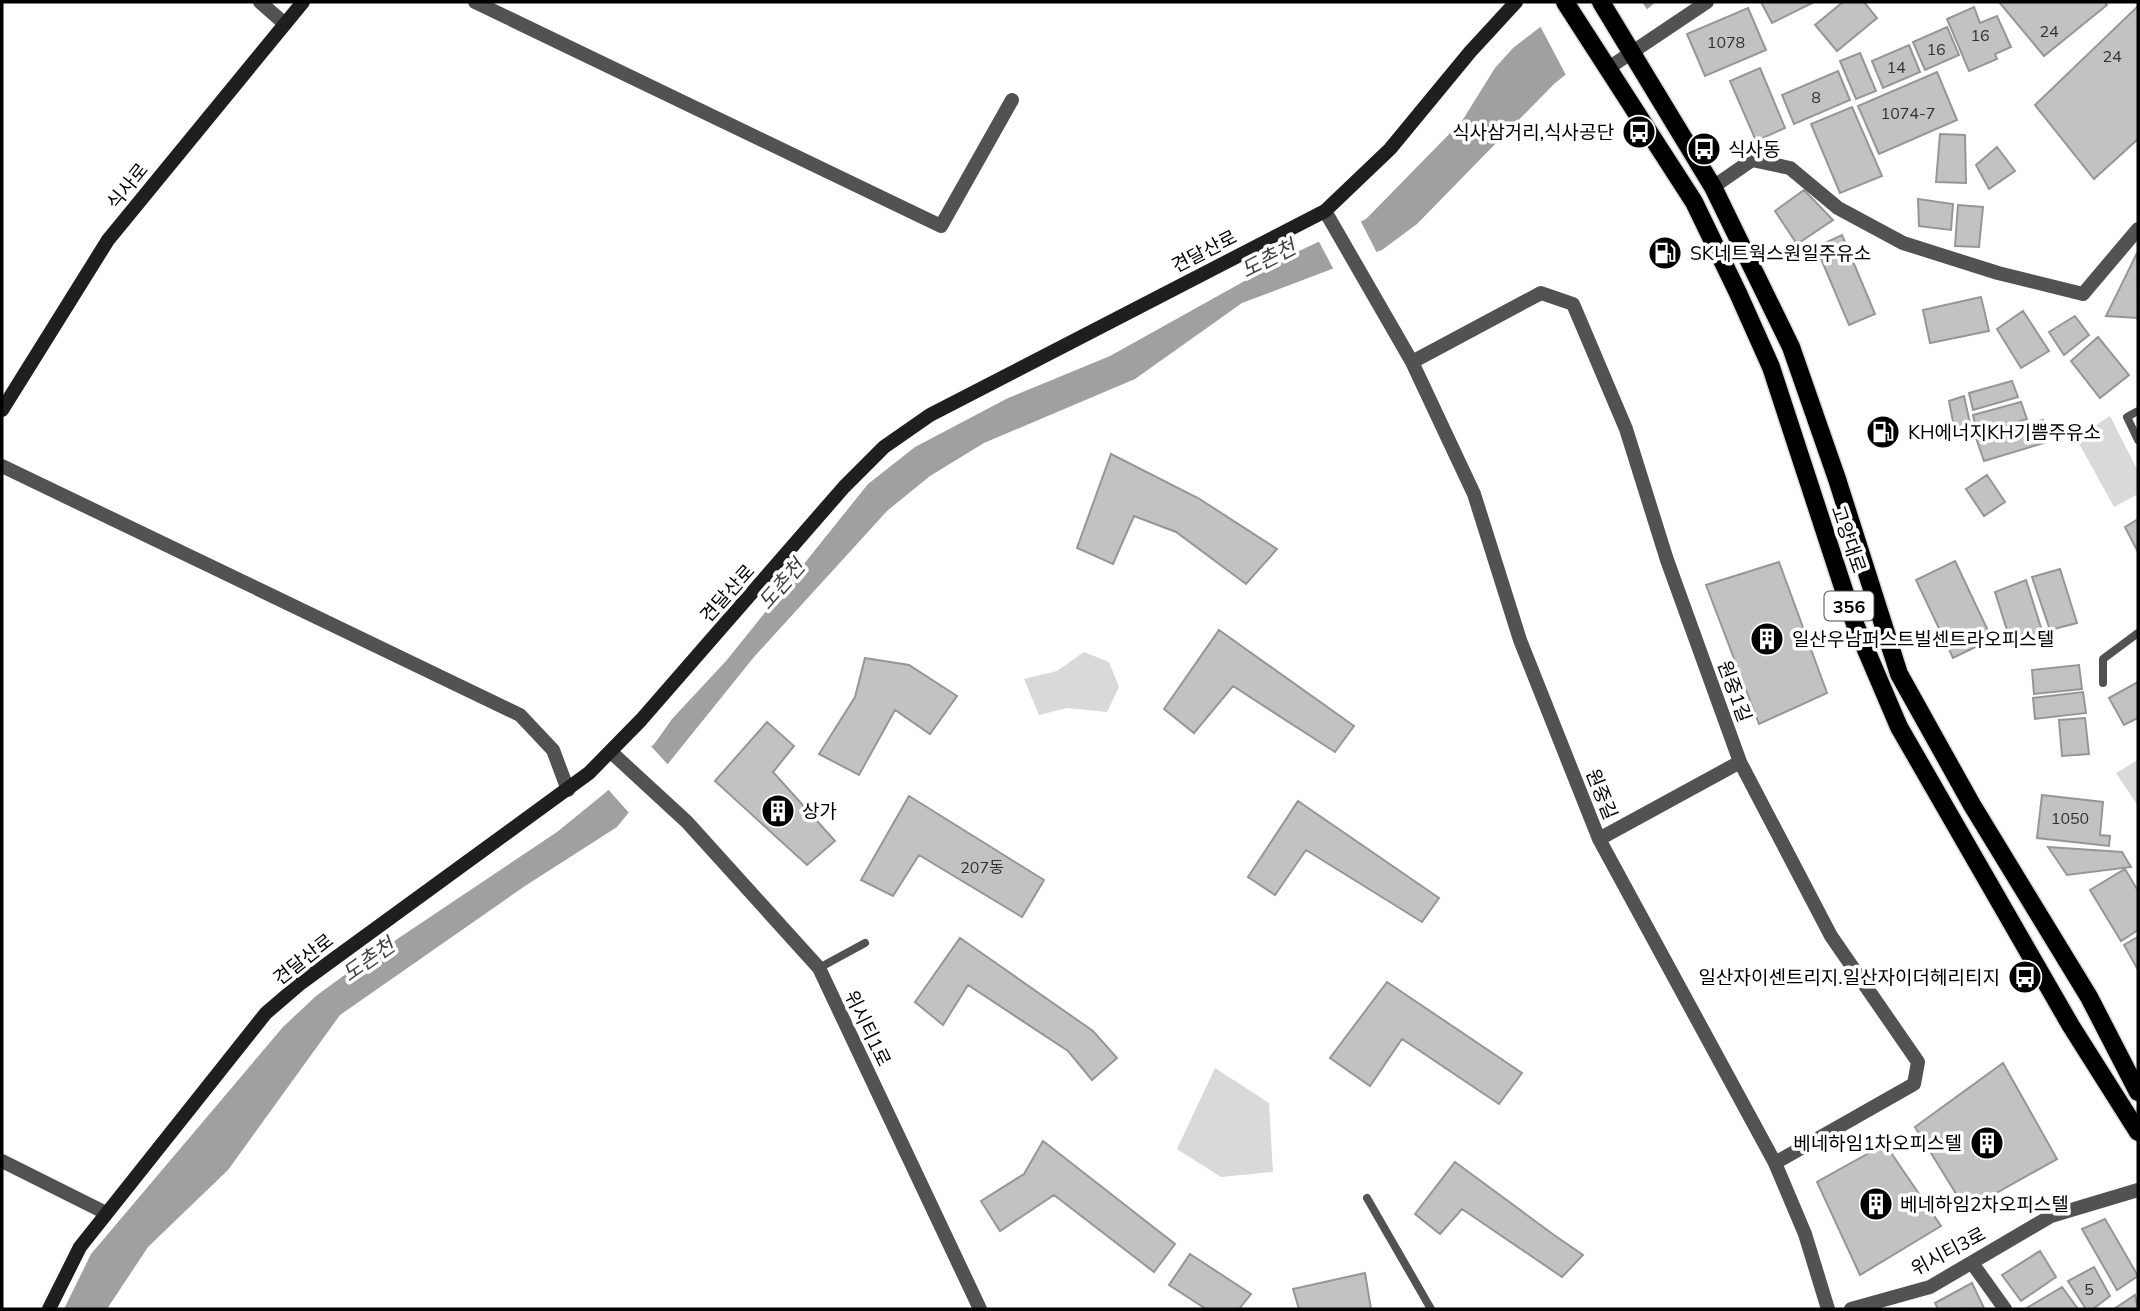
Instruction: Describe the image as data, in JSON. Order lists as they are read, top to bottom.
{
  "streets": {
    "main road": ["고양대로", "356"],
    "street": [
      "식사로",
      "견달산로",
      "원중1길",
      "원중길",
      "위시티1로",
      "위시티3로"
    ]
  },
  "crossings": [
    ["견달산로", "원중길"],
    ["견달산로", "위시티1로"],
    ["고양대로", "356"],
    ["원중1길", "원중길"]
  ],
  "water": ["도촌천"],
  "places": {
    "bus stop": ["식사삼거리,식사공단", "식사동", "일산자이센트리지.일산자이더헤리티지"],
    "fuel station": ["SK네트웍스원일주유소", "KH에너지KH기쁨주유소"],
    "building": [
      "일산우남퍼스트빌센트라오피스텔",
      "상가",
      "베네하임1차오피스텔",
      "베네하임2차오피스텔"
    ]
  },
  "house_numbers": [
    "24",
    "16",
    "1078",
    "16",
    "24",
    "14",
    "8",
    "1074-7",
    "1050",
    "207동",
    "5"
  ]
}
